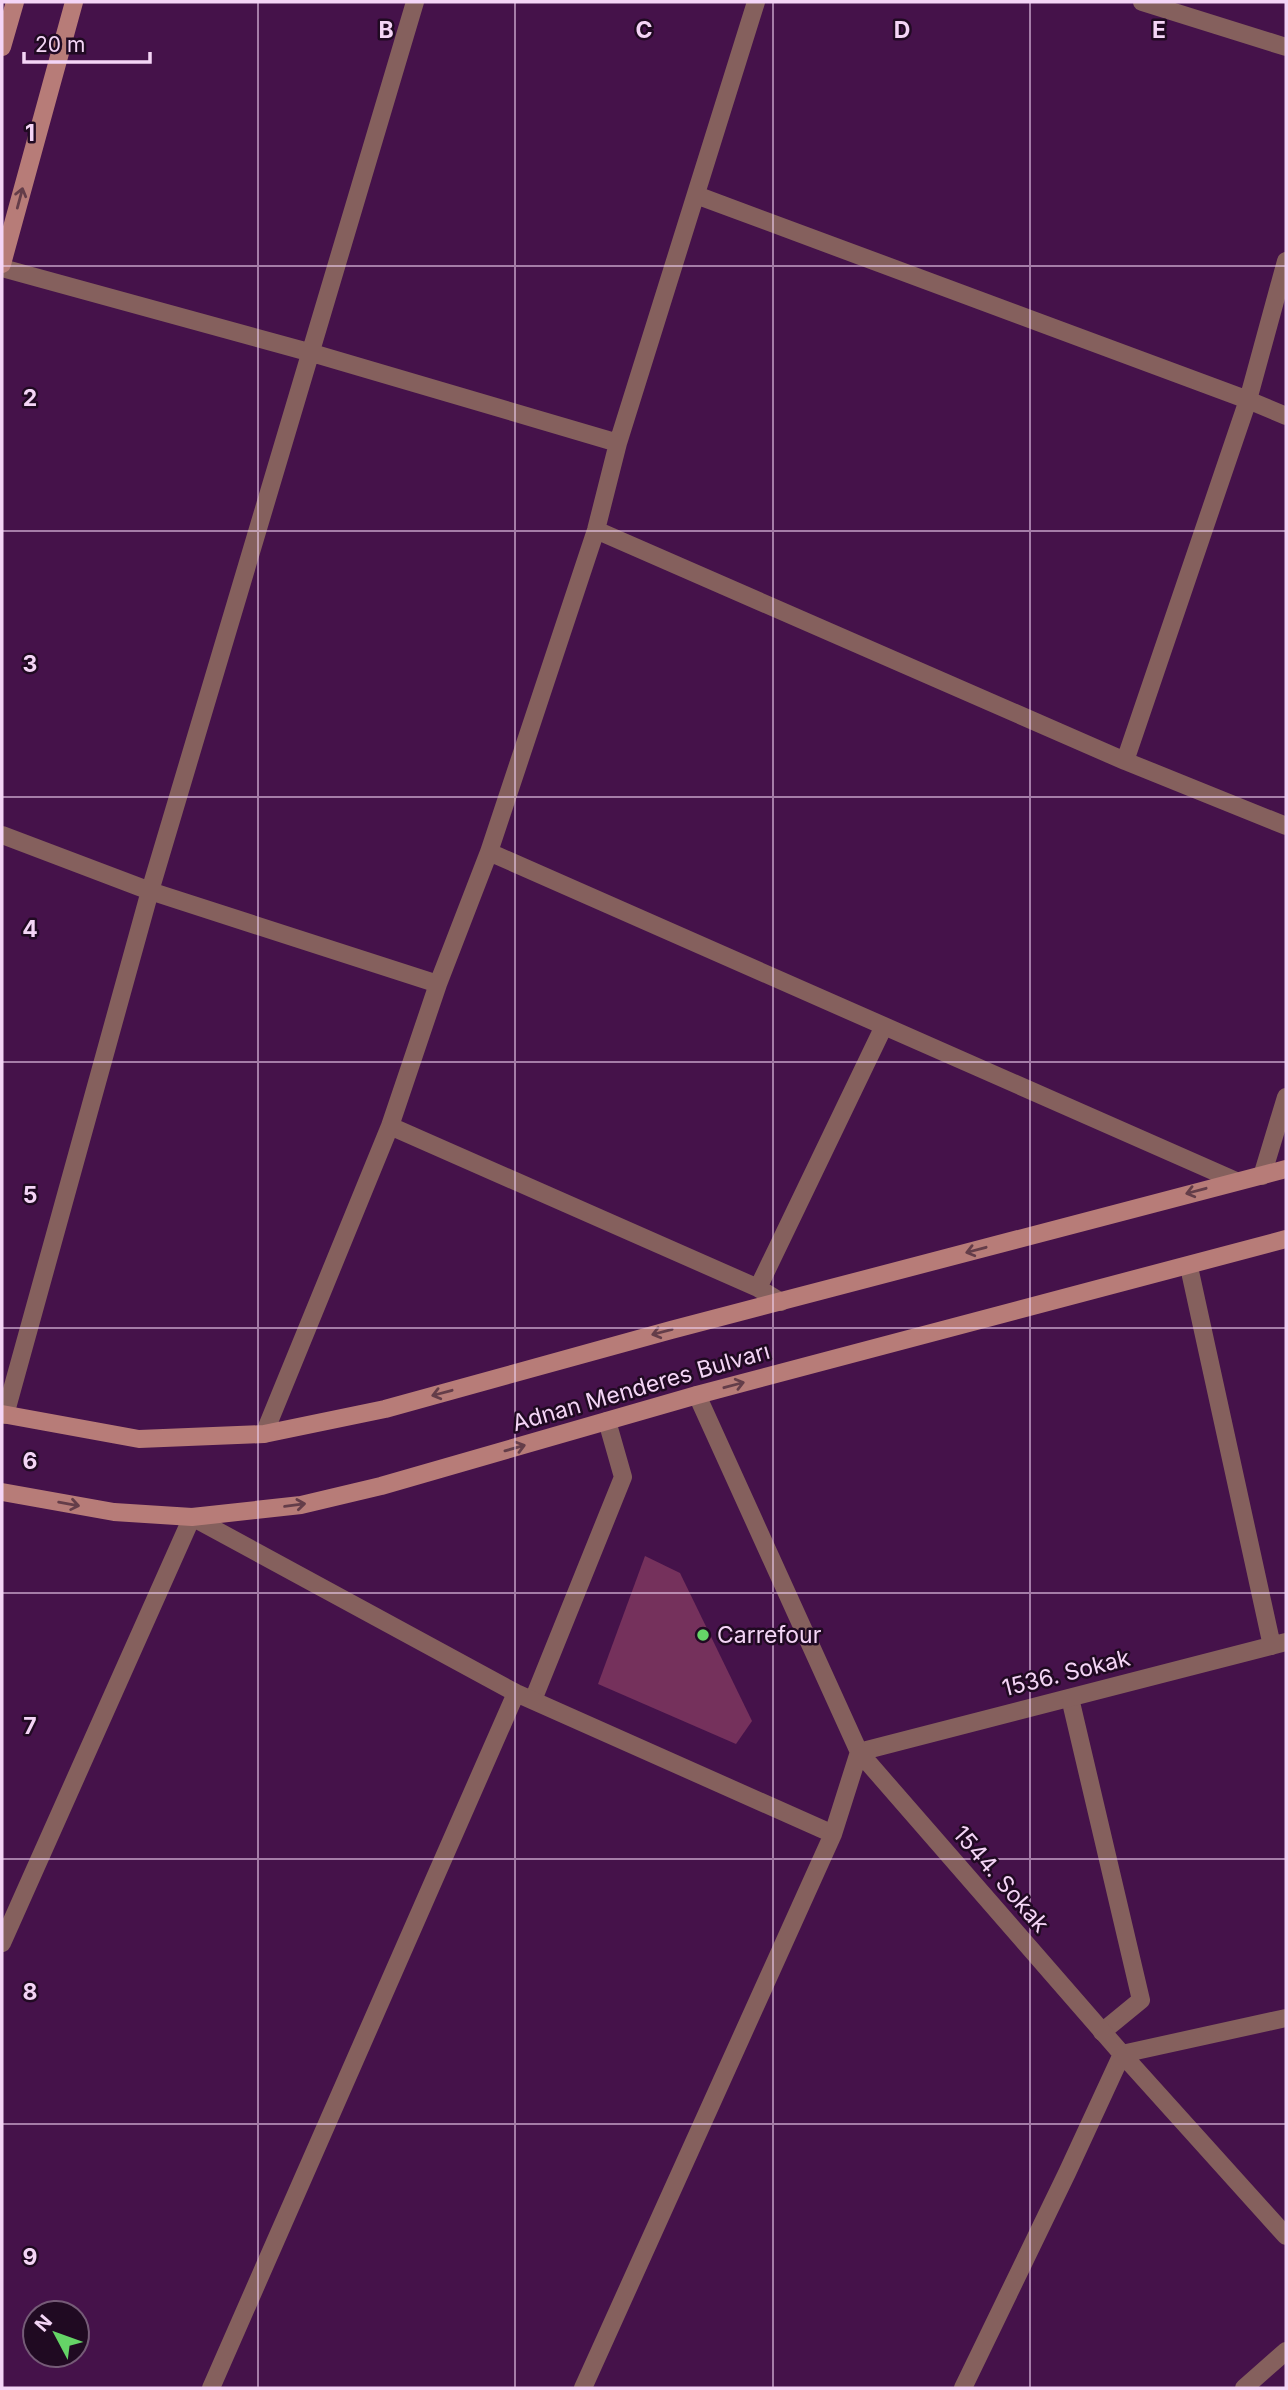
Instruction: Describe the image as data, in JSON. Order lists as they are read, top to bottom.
{
  "streets": {
    "main road": ["Adnan Menderes Bulvarı"],
    "street": ["1536. Sokak", "1544. Sokak"]
  },
  "crossings": [
    ["Adnan Menderes Bulvarı", "1544. Sokak"],
    ["1536. Sokak", "1544. Sokak"]
  ],
  "places": ["Carrefour"],
  "scale_bar": "20 m",
  "north": "top left",
  "grid": {
    "columns": [
      "B",
      "C",
      "D",
      "E"
    ],
    "rows": [
      "1",
      "2",
      "3",
      "4",
      "5",
      "6",
      "7",
      "8",
      "9"
    ]
  }
}
